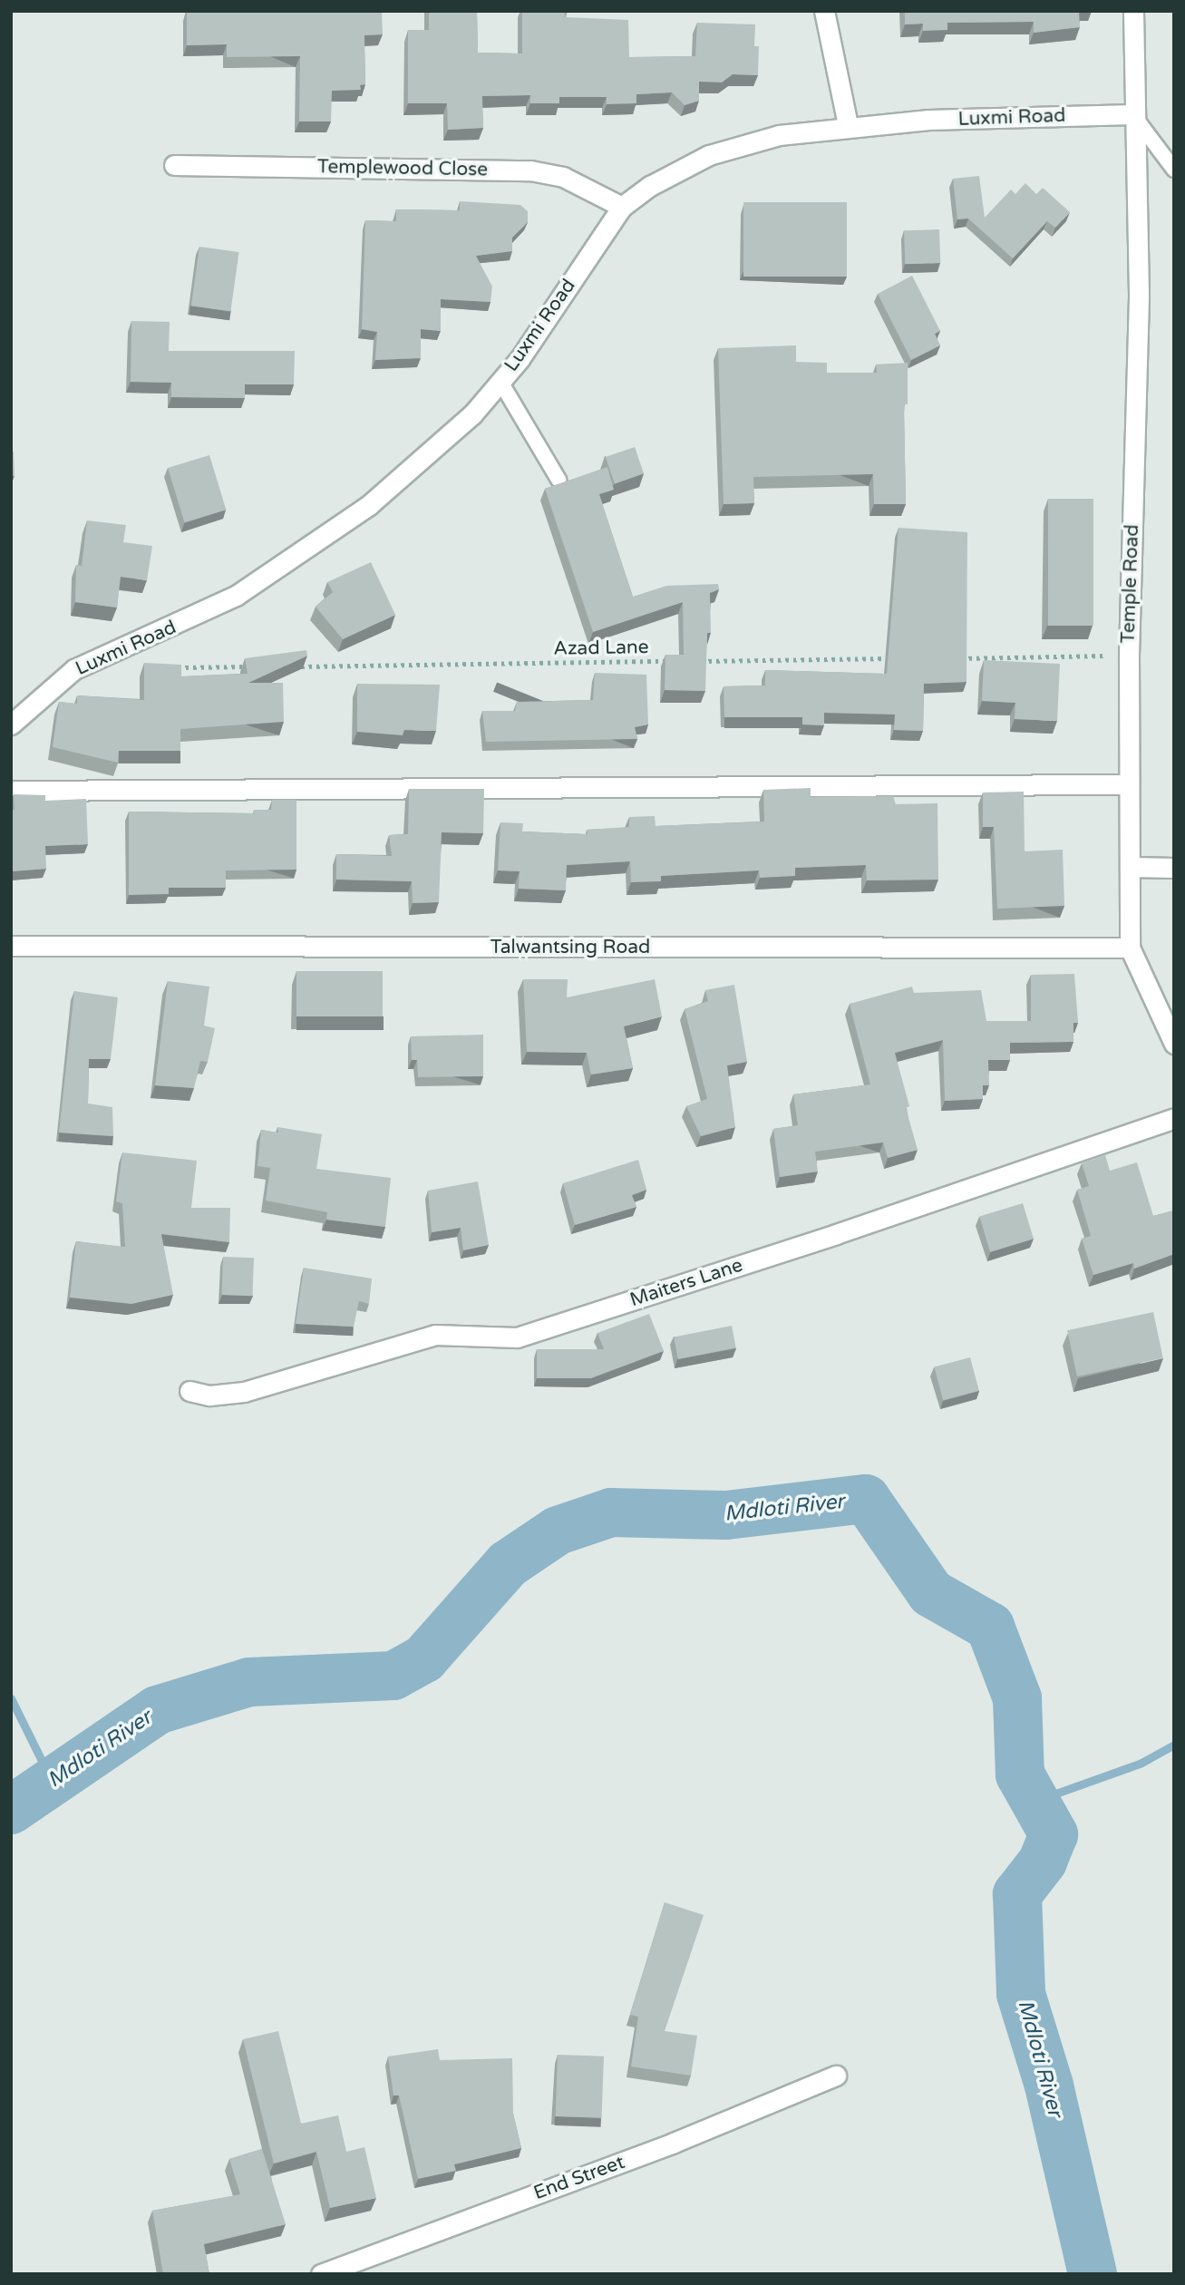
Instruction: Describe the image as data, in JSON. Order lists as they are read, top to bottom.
{
  "streets": {
    "street": [
      "Luxmi Road",
      "Templewood Close",
      "Temple Road",
      "Talwantsing Road",
      "Maiters Lane",
      "End Street"
    ],
    "path": ["Azad Lane"]
  },
  "crossings": [
    ["Luxmi Road", "Templewood Close"],
    ["Luxmi Road", "Temple Road"],
    ["Temple Road", "Talwantsing Road"]
  ],
  "water": ["Mdloti River"]
}
